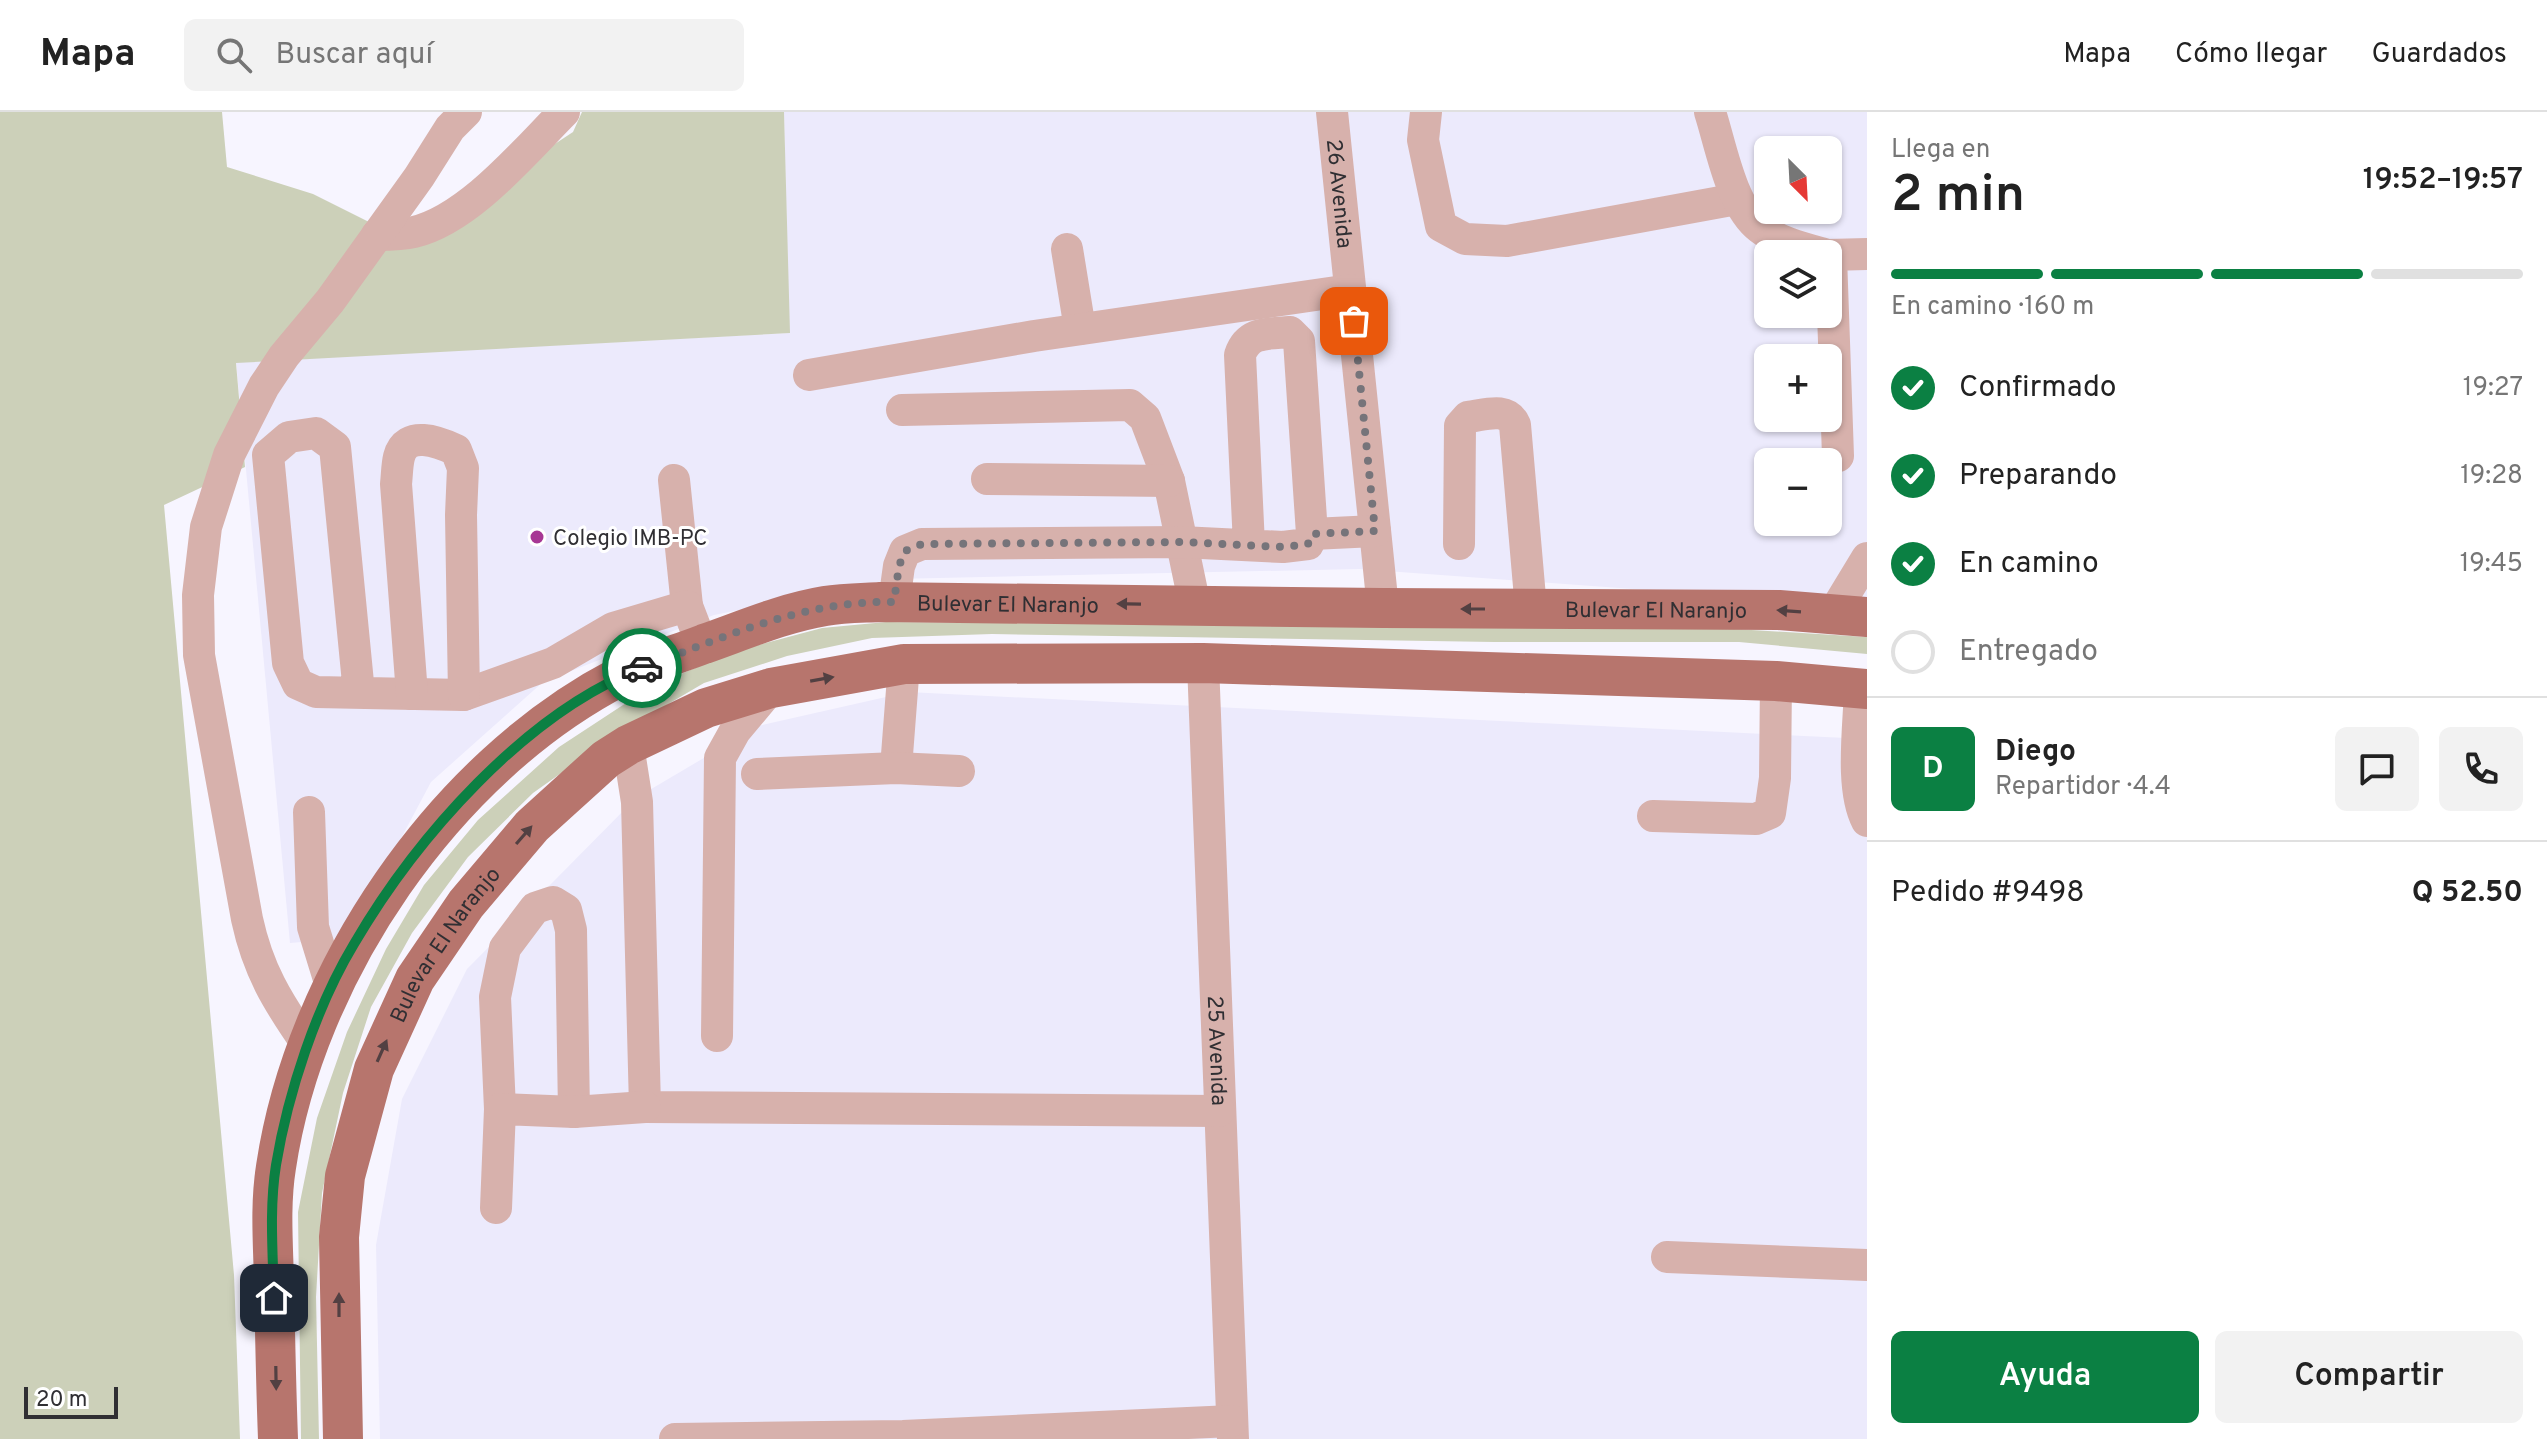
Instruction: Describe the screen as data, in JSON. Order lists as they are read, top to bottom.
{
  "streets": {
    "main road": ["Bulevar El Naranjo"],
    "street": ["26 Avenida", "25 Avenida"]
  },
  "crossings": [
    ["26 Avenida", "Bulevar El Naranjo"],
    ["Bulevar El Naranjo", "25 Avenida"]
  ],
  "places": ["Colegio IMB-PC"],
  "scale_bar": "20 m",
  "north": "bottom right",
  "page": {
    "header": "Mapa",
    "search": "Buscar aquí",
    "nav": ["Mapa", "Cómo llegar", "Guardados"],
    "heading": ["2 min", "Llega en", "19:52–19:57"],
    "panel": [
      "Diego",
      "Repartidor · 4.4",
      "Pedido #9498",
      "Q 52.50"
    ],
    "map_buttons": ["+", "−"],
    "bar": "En camino · 160 m",
    "list": [
      ["Confirmado", "19:27"],
      ["Preparando", "19:28"],
      ["En camino", "19:45"],
      "Entregado"
    ],
    "round": "D",
    "buttons": ["Ayuda", "Compartir"],
    "scale": "20 m"
  }
}
